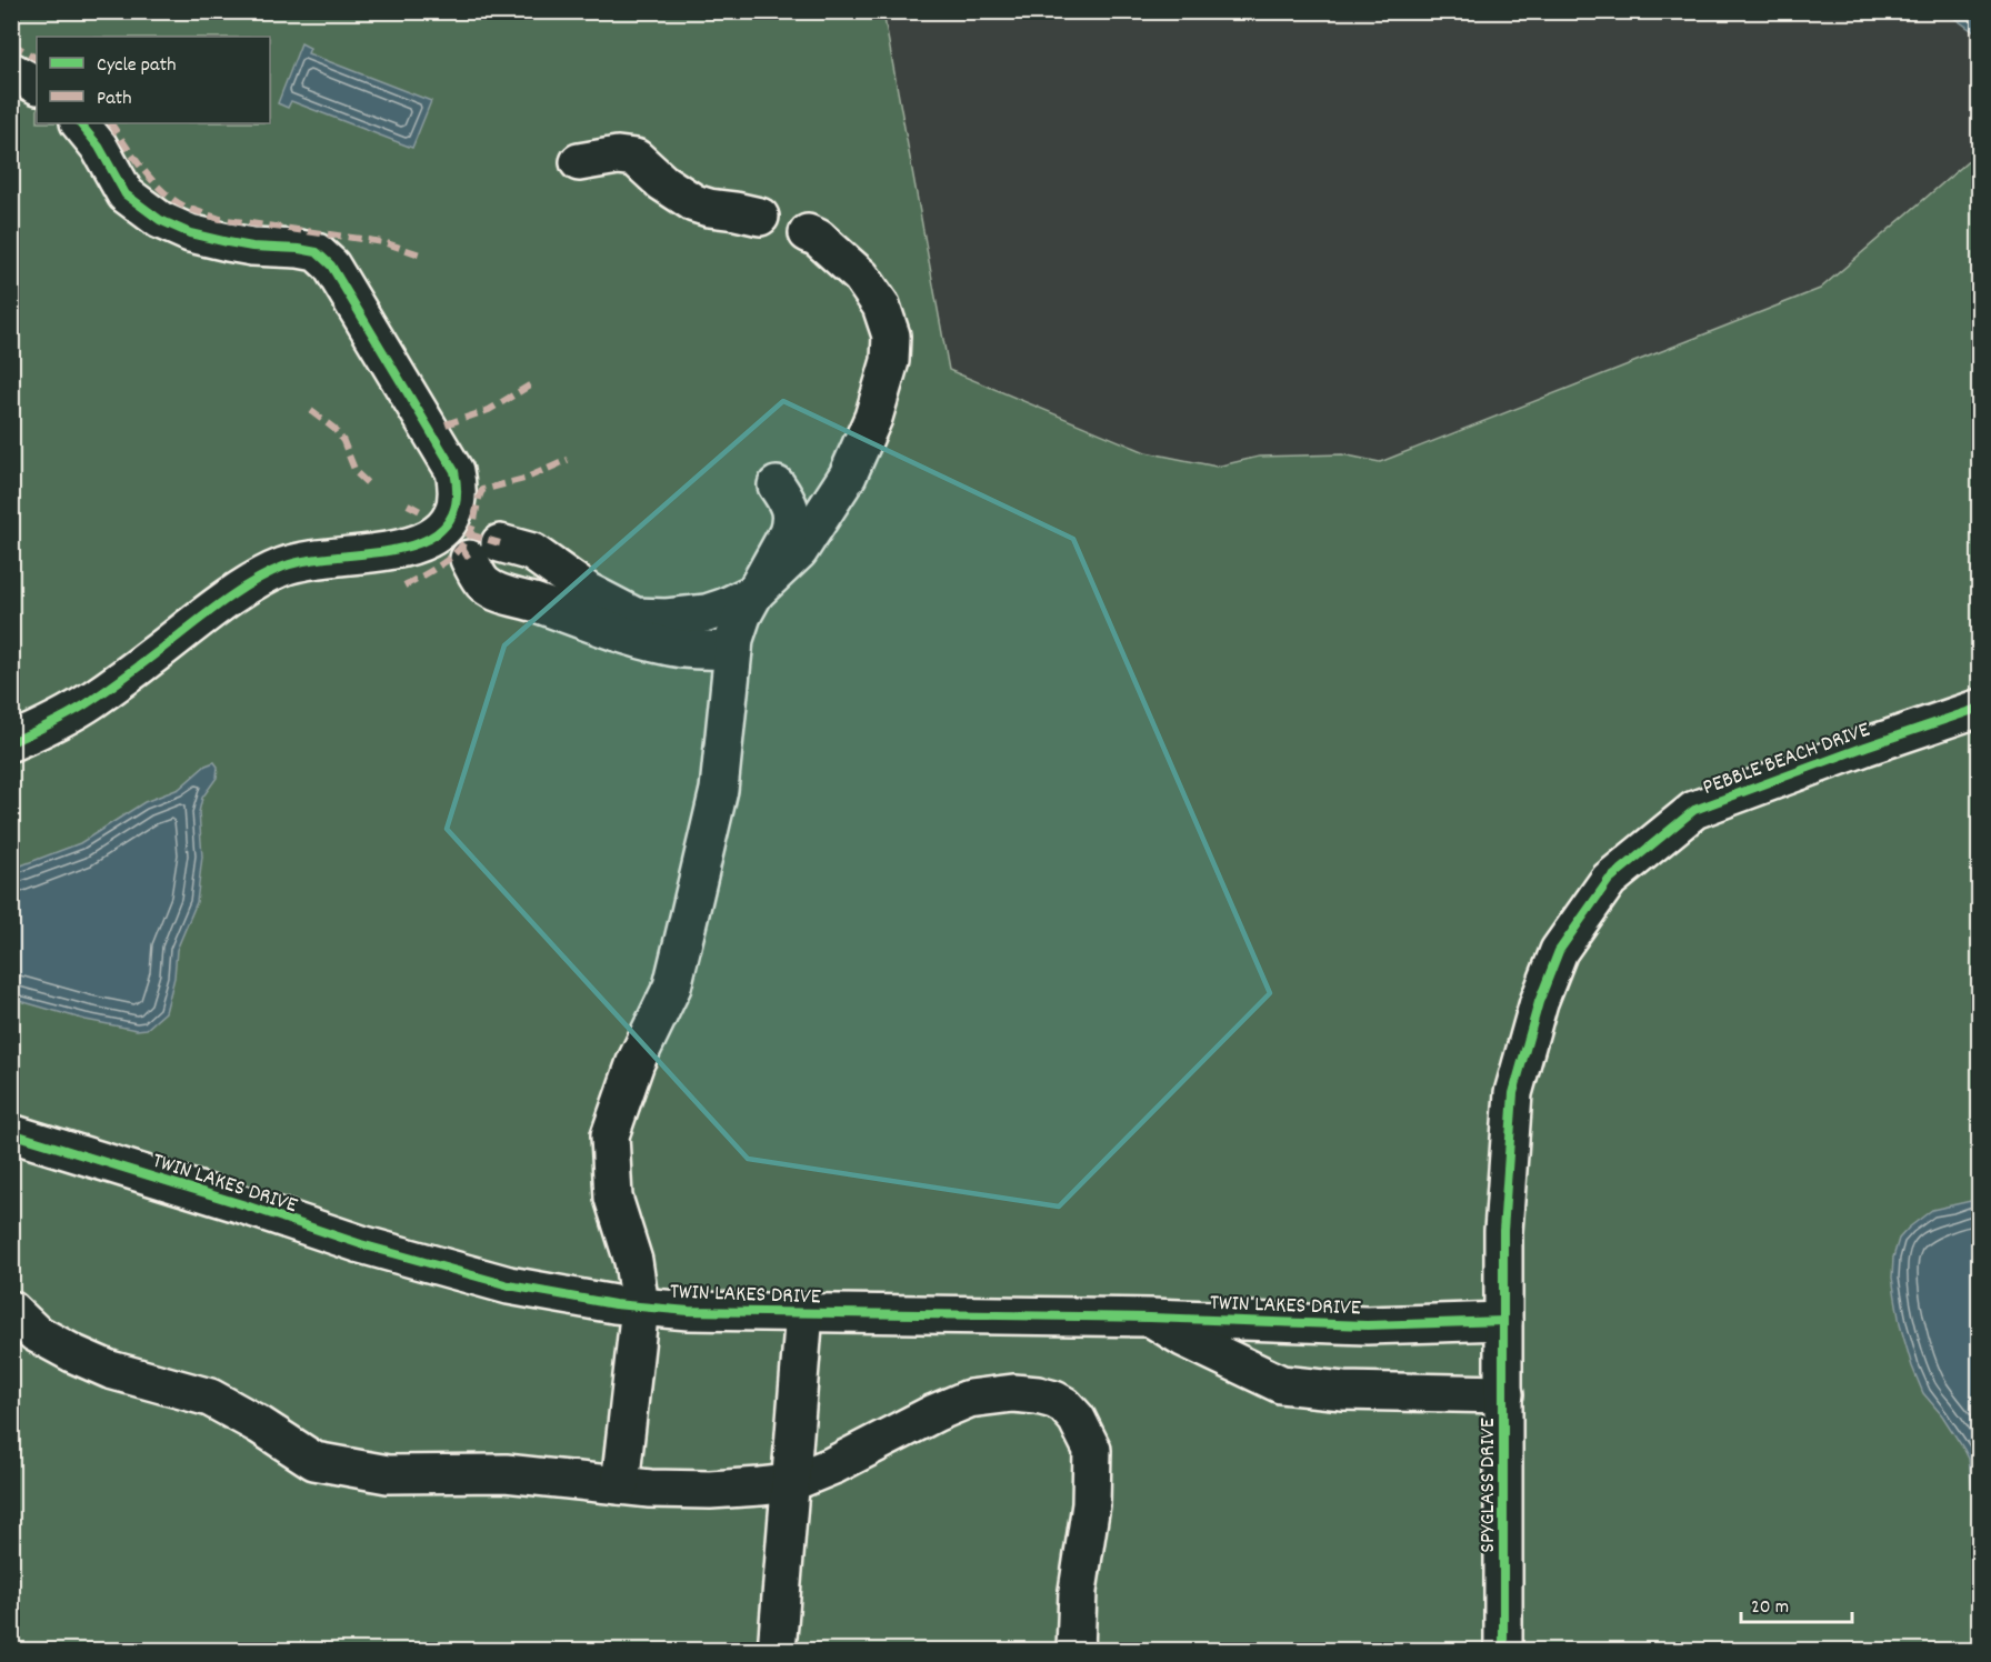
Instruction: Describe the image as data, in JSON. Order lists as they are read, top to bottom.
{
  "streets": {
    "street": ["PEBBLE BEACH DRIVE", "TWIN LAKES DRIVE", "SPYGLASS DRIVE"]
  },
  "crossings": [
    ["PEBBLE BEACH DRIVE", "TWIN LAKES DRIVE"],
    ["PEBBLE BEACH DRIVE", "SPYGLASS DRIVE"],
    ["TWIN LAKES DRIVE", "SPYGLASS DRIVE"]
  ],
  "legend": ["Cycle path", "Path"],
  "scale_bar": "20 m"
}
